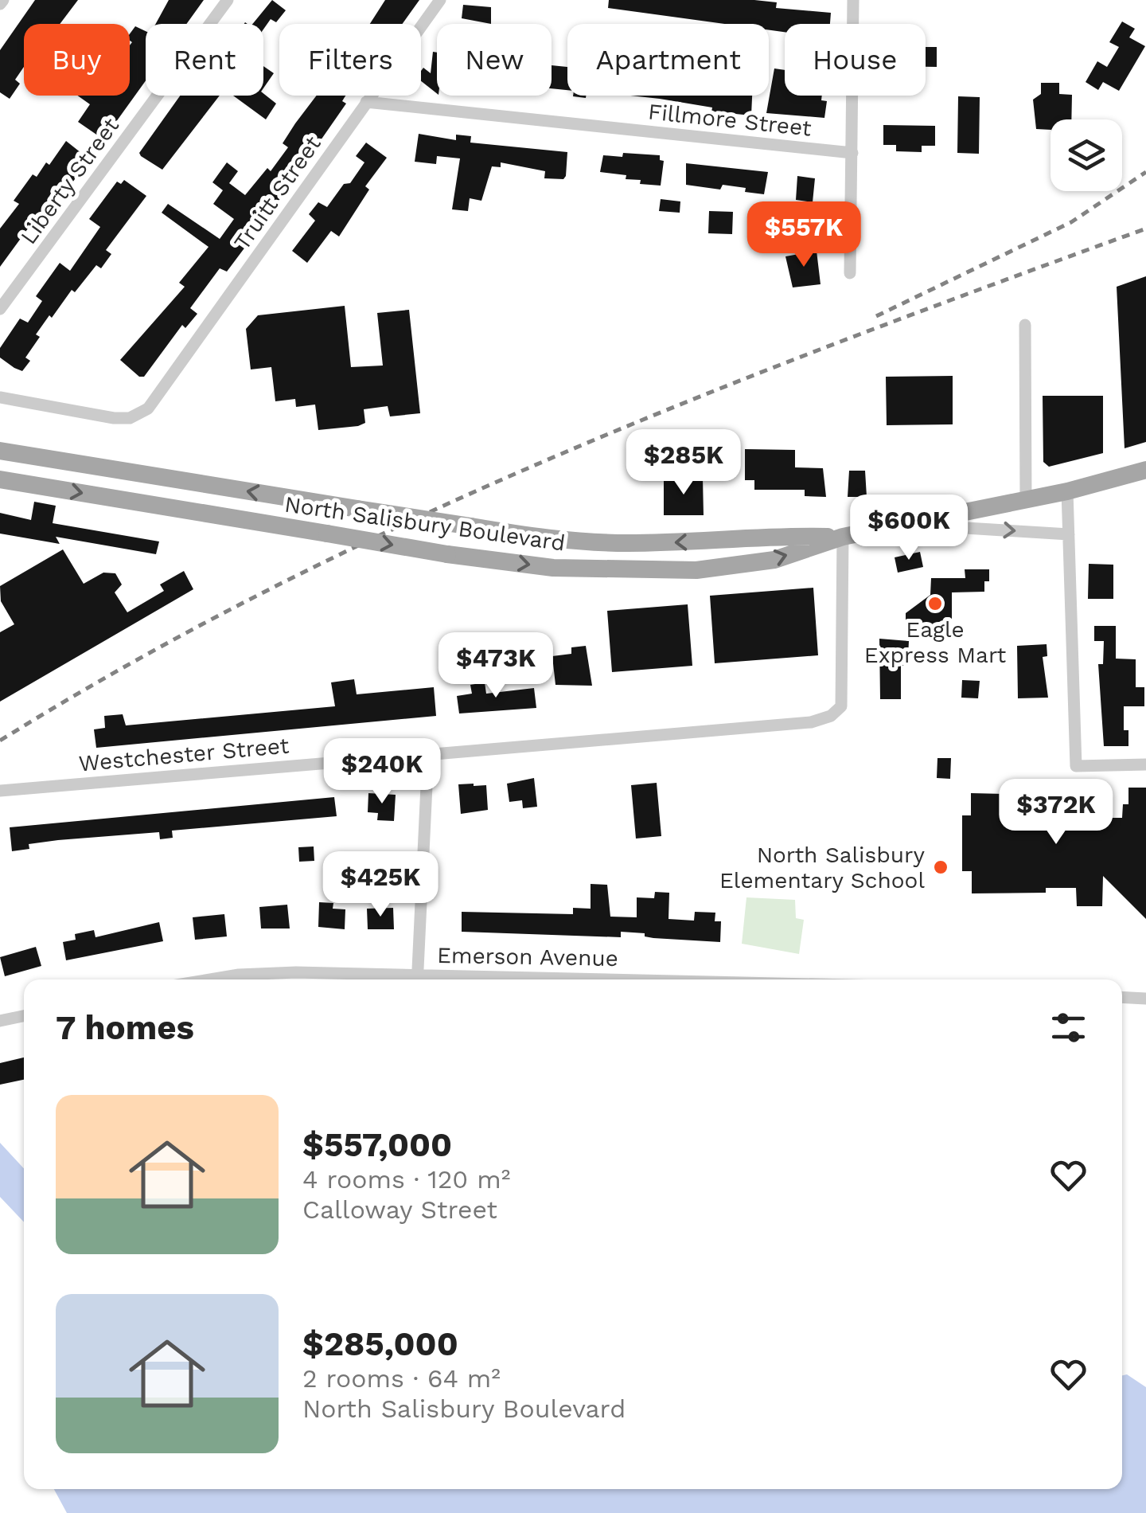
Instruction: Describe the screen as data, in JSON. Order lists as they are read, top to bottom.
{
  "streets": {
    "main road": ["North Salisbury Boulevard"],
    "street": [
      "Fillmore Street",
      "Liberty Street",
      "Truitt Street",
      "Westchester Street",
      "Emerson Avenue"
    ]
  },
  "crossings": [
    ["Fillmore Street", "Truitt Street"],
    ["North Salisbury Boulevard", "Westchester Street"]
  ],
  "places": ["Eagle Express Mart", "North Salisbury Elementary School"],
  "page": {
    "chip": [
      "Buy",
      "Rent",
      "Filters",
      "New",
      "Apartment",
      "House"
    ],
    "price": [
      "$557K",
      "$285K",
      "$600K",
      "$473K",
      "$240K",
      "$372K",
      "$425K"
    ],
    "heading": "7 homes",
    "list": [
      {
        "name": "$557,000",
        "note": "4 rooms · 120 m² · Calloway Street"
      },
      {
        "name": "$285,000",
        "note": "2 rooms · 64 m² · North Salisbury Boulevard"
      }
    ]
  }
}
